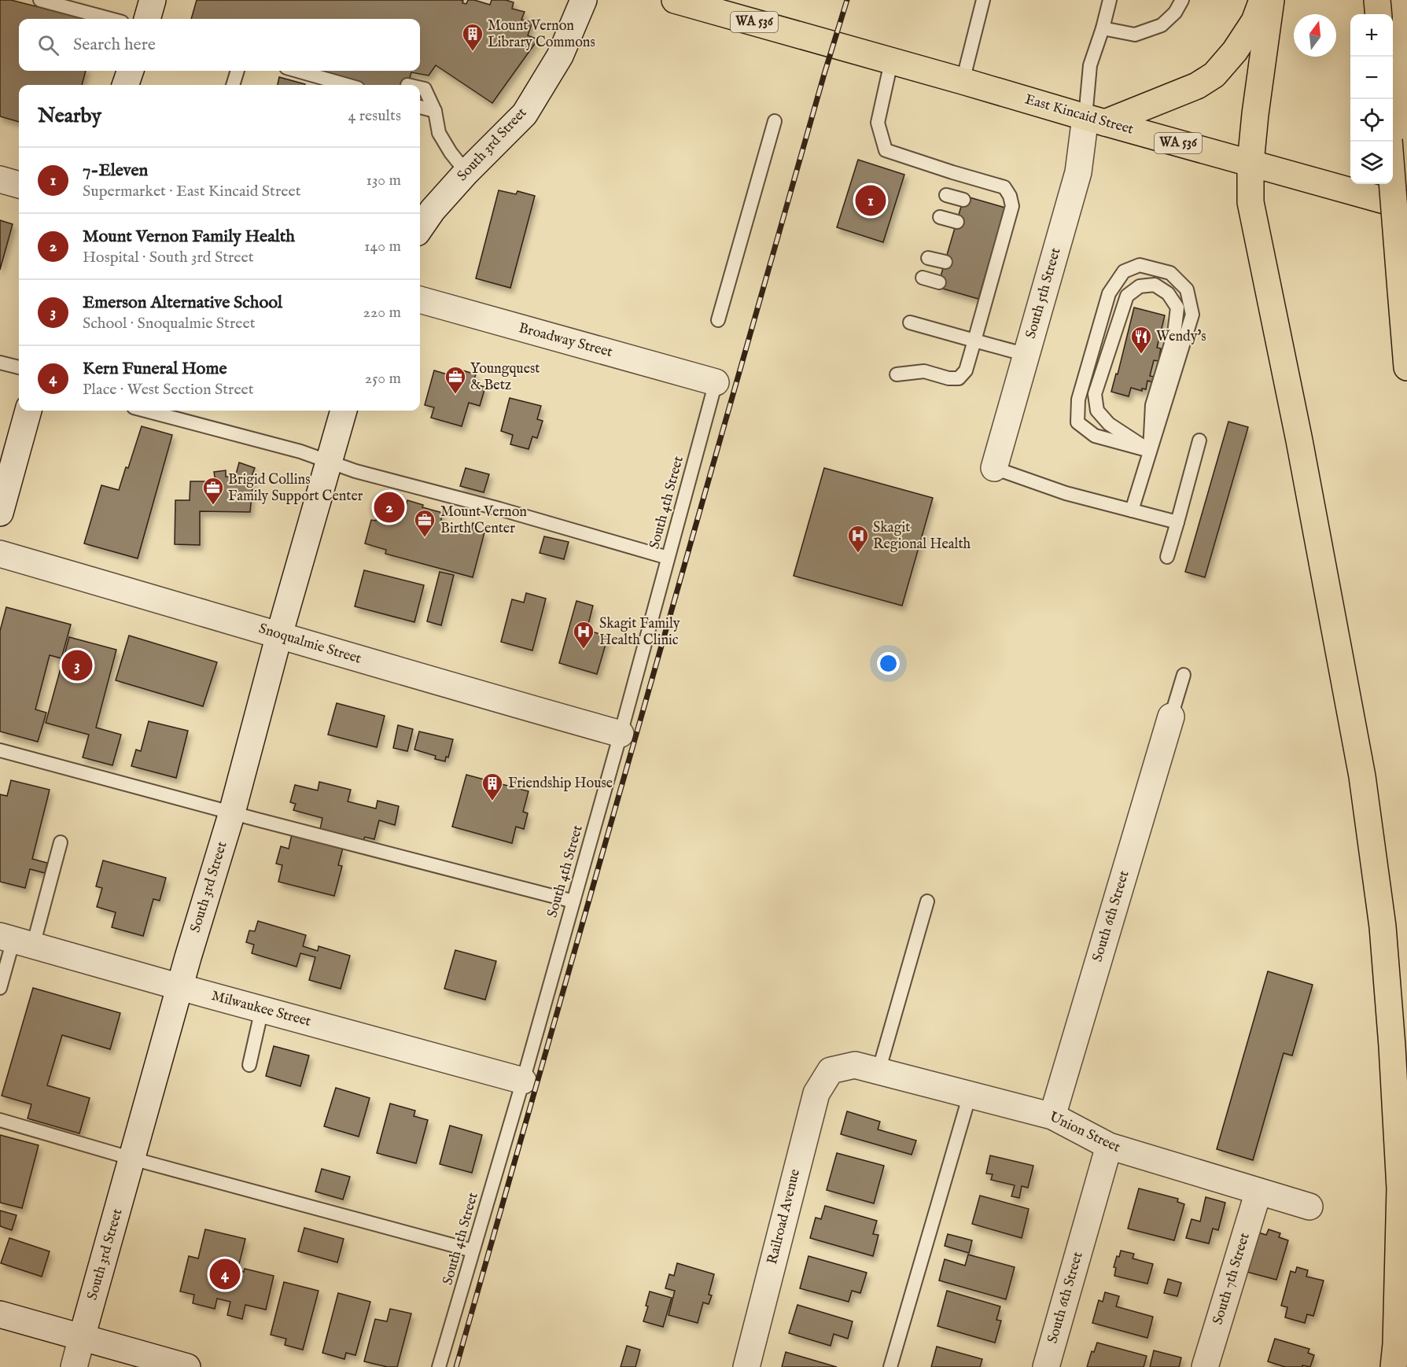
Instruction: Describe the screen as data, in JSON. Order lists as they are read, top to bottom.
{
  "streets": {
    "main road": ["WA 536", "East Kincaid Street"],
    "street": [
      "South 3rd Street",
      "South 5th Street",
      "Broadway Street",
      "Snoqualmie Street",
      "South 6th Street",
      "Milwaukee Street",
      "Union Street",
      "Railroad Avenue",
      "South 7th Street"
    ],
    "lane": ["South 4th Street"]
  },
  "crossings": [
    ["East Kincaid Street", "South 5th Street"],
    ["South 3rd Street", "Snoqualmie Street"],
    ["South 3rd Street", "Milwaukee Street"],
    ["Broadway Street", "South 4th Street"],
    ["South 4th Street", "Snoqualmie Street"],
    ["South 4th Street", "Milwaukee Street"],
    ["South 6th Street", "Union Street"],
    ["Union Street", "Railroad Avenue"],
    ["Union Street", "South 7th Street"]
  ],
  "places": {
    "building": ["Mount Vernon Library Commons", "Friendship House"],
    "restaurant": ["Wendy's"],
    "office": ["Youngquest & Betz", "Brigid Collins Family Support Center", "Mount Vernon Birth Center"],
    "hospital": ["Skagit Regional Health", "Skagit Family Health Clinic"]
  },
  "north": "top",
  "page": {
    "map_buttons": ["+", "−"],
    "search": "Search here",
    "heading": ["Nearby", "4 results"],
    "list": [
      {
        "mark": "1",
        "name": "7-Eleven",
        "note": "Supermarket · East Kincaid Street",
        "value": "130 m"
      },
      {
        "mark": "2",
        "name": "Mount Vernon Family Health",
        "note": "Hospital · South 3rd Street",
        "value": "140 m"
      },
      {
        "mark": "3",
        "name": "Emerson Alternative School",
        "note": "School · Snoqualmie Street",
        "value": "220 m"
      },
      {
        "mark": "4",
        "name": "Kern Funeral Home",
        "note": "Place · West Section Street",
        "value": "250 m"
      }
    ],
    "pins": [
      "1",
      "2",
      "3",
      "4"
    ]
  }
}
